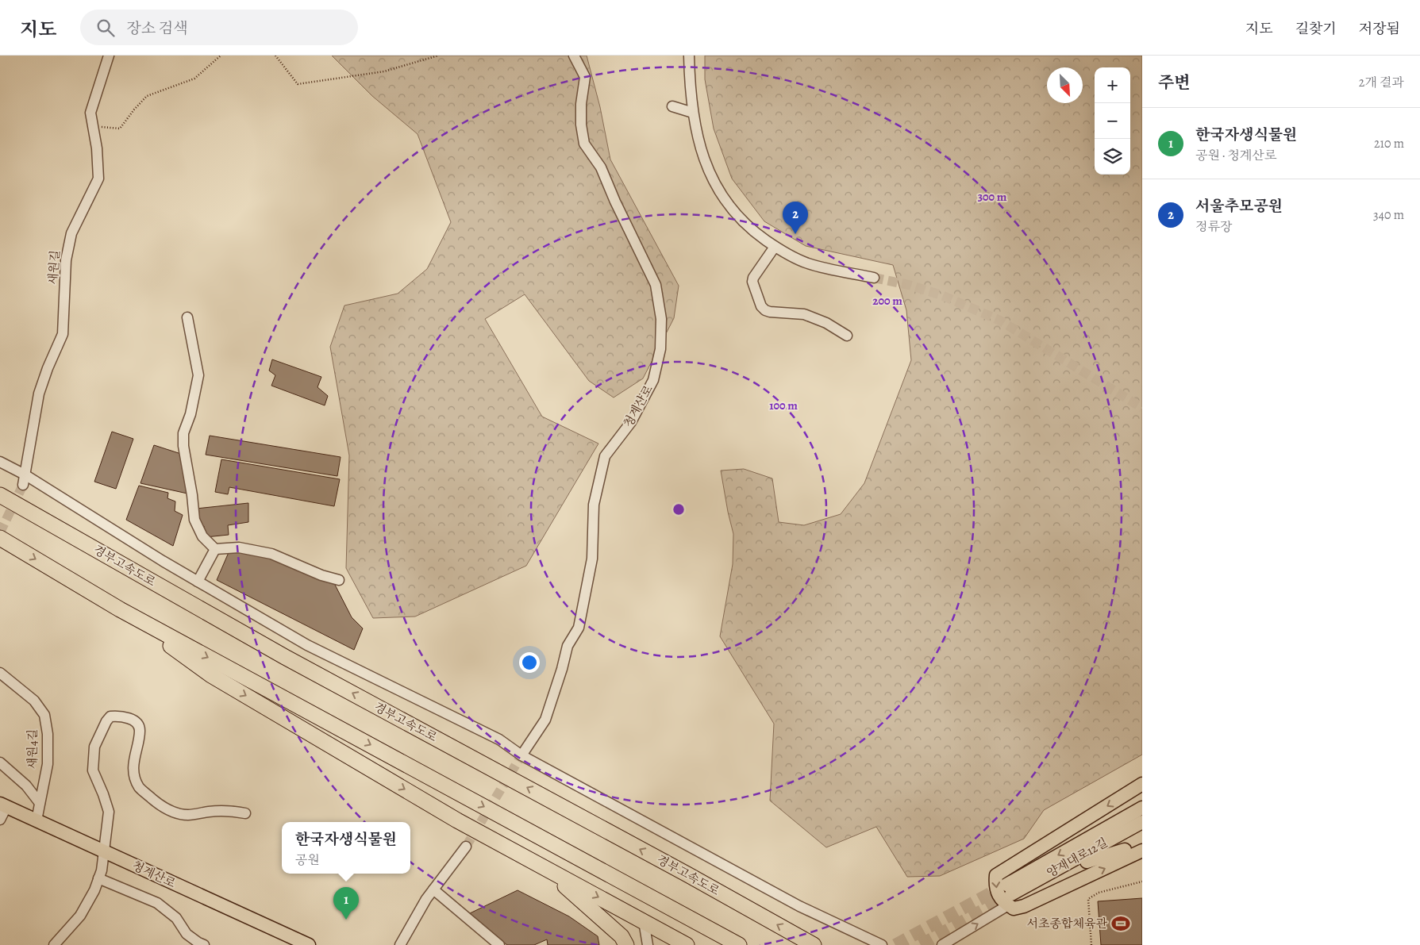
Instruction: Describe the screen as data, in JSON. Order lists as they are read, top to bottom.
{
  "streets": {
    "highway": ["경부고속도로"],
    "main road": ["청계산로", "양재대로12길"],
    "street": ["새원길", "새원4길"]
  },
  "crossings": [
    ["청계산로", "새원4길"]
  ],
  "places": {
    "sports": ["서초종합체육관"]
  },
  "north": "bottom right",
  "page": {
    "header": "지도",
    "search": "장소 검색",
    "nav": ["지도", "길찾기", "저장됨"],
    "heading": ["주변", "2개 결과"],
    "map_buttons": ["+", "−"],
    "list": [
      {
        "mark": "1",
        "name": "한국자생식물원",
        "note": "공원 · 청계산로",
        "value": "210 m"
      },
      {
        "mark": "2",
        "name": "서울추모공원",
        "note": "정류장",
        "value": "340 m"
      }
    ],
    "pins": ["2", "1"],
    "popup": ["한국자생식물원", "공원"]
  },
  "rings": ["300 m", "200 m", "100 m"]
}
